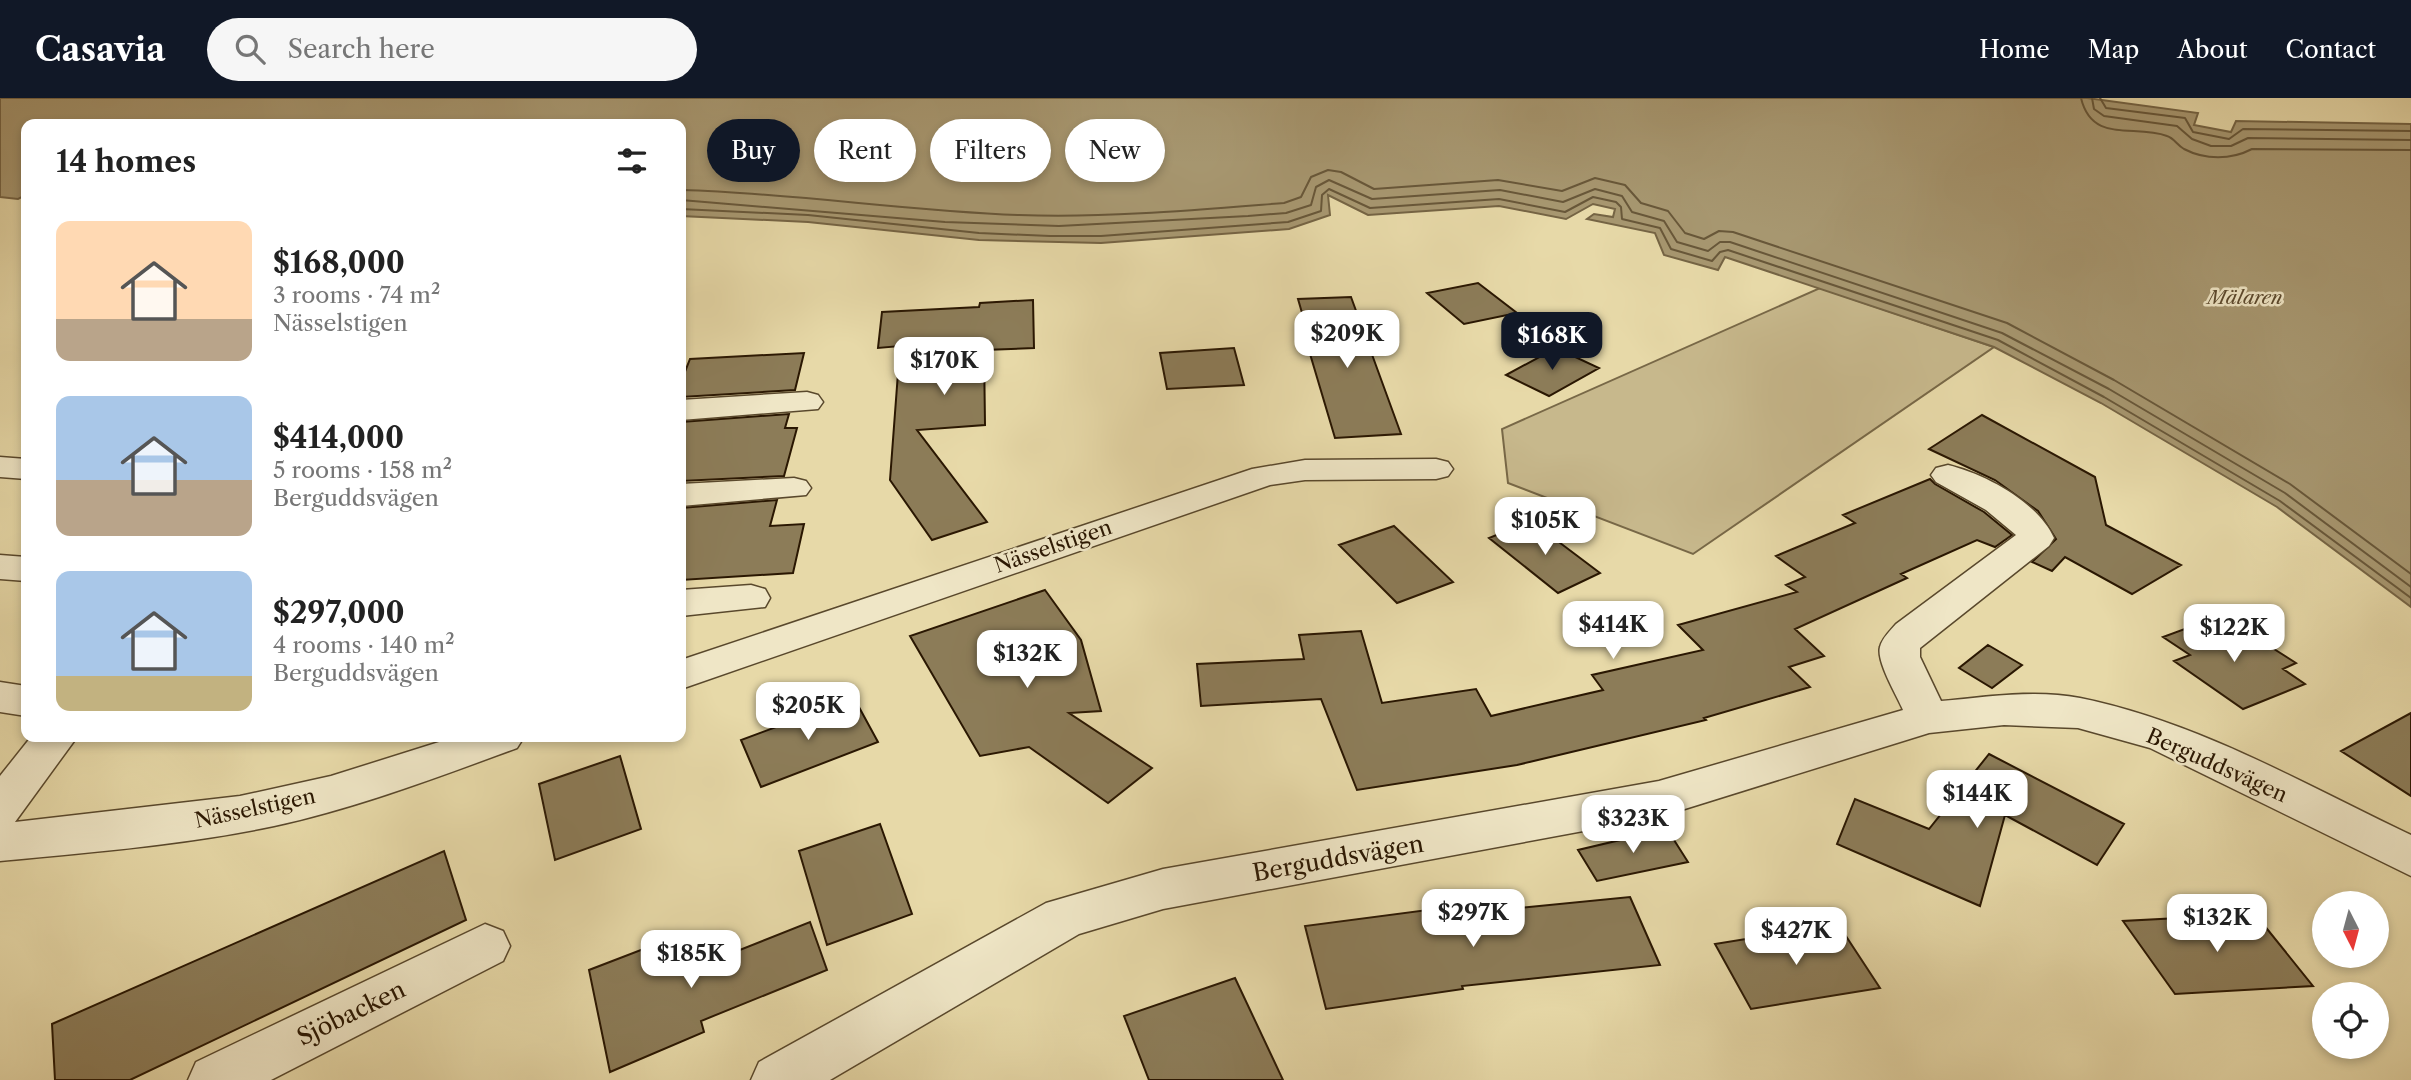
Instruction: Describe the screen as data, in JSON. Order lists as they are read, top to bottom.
{
  "streets": {
    "street": ["Nässelstigen", "Berguddsvägen", "Sjöbacken"]
  },
  "water": ["Mälaren"],
  "north": "bottom",
  "page": {
    "header": "Casavia",
    "search": "Search here",
    "nav": [
      "Home",
      "Map",
      "About",
      "Contact"
    ],
    "chip": [
      "Buy",
      "Rent",
      "Filters",
      "New"
    ],
    "heading": "14 homes",
    "list": [
      {
        "name": "$168,000",
        "note": "3 rooms · 74 m² · Nässelstigen"
      },
      {
        "name": "$414,000",
        "note": "5 rooms · 158 m² · Berguddsvägen"
      },
      {
        "name": "$297,000",
        "note": "4 rooms · 140 m² · Berguddsvägen"
      }
    ],
    "price": [
      "$209K",
      "$168K",
      "$170K",
      "$105K",
      "$414K",
      "$122K",
      "$132K",
      "$205K",
      "$144K",
      "$323K",
      "$297K",
      "$132K",
      "$427K",
      "$185K"
    ]
  }
}
